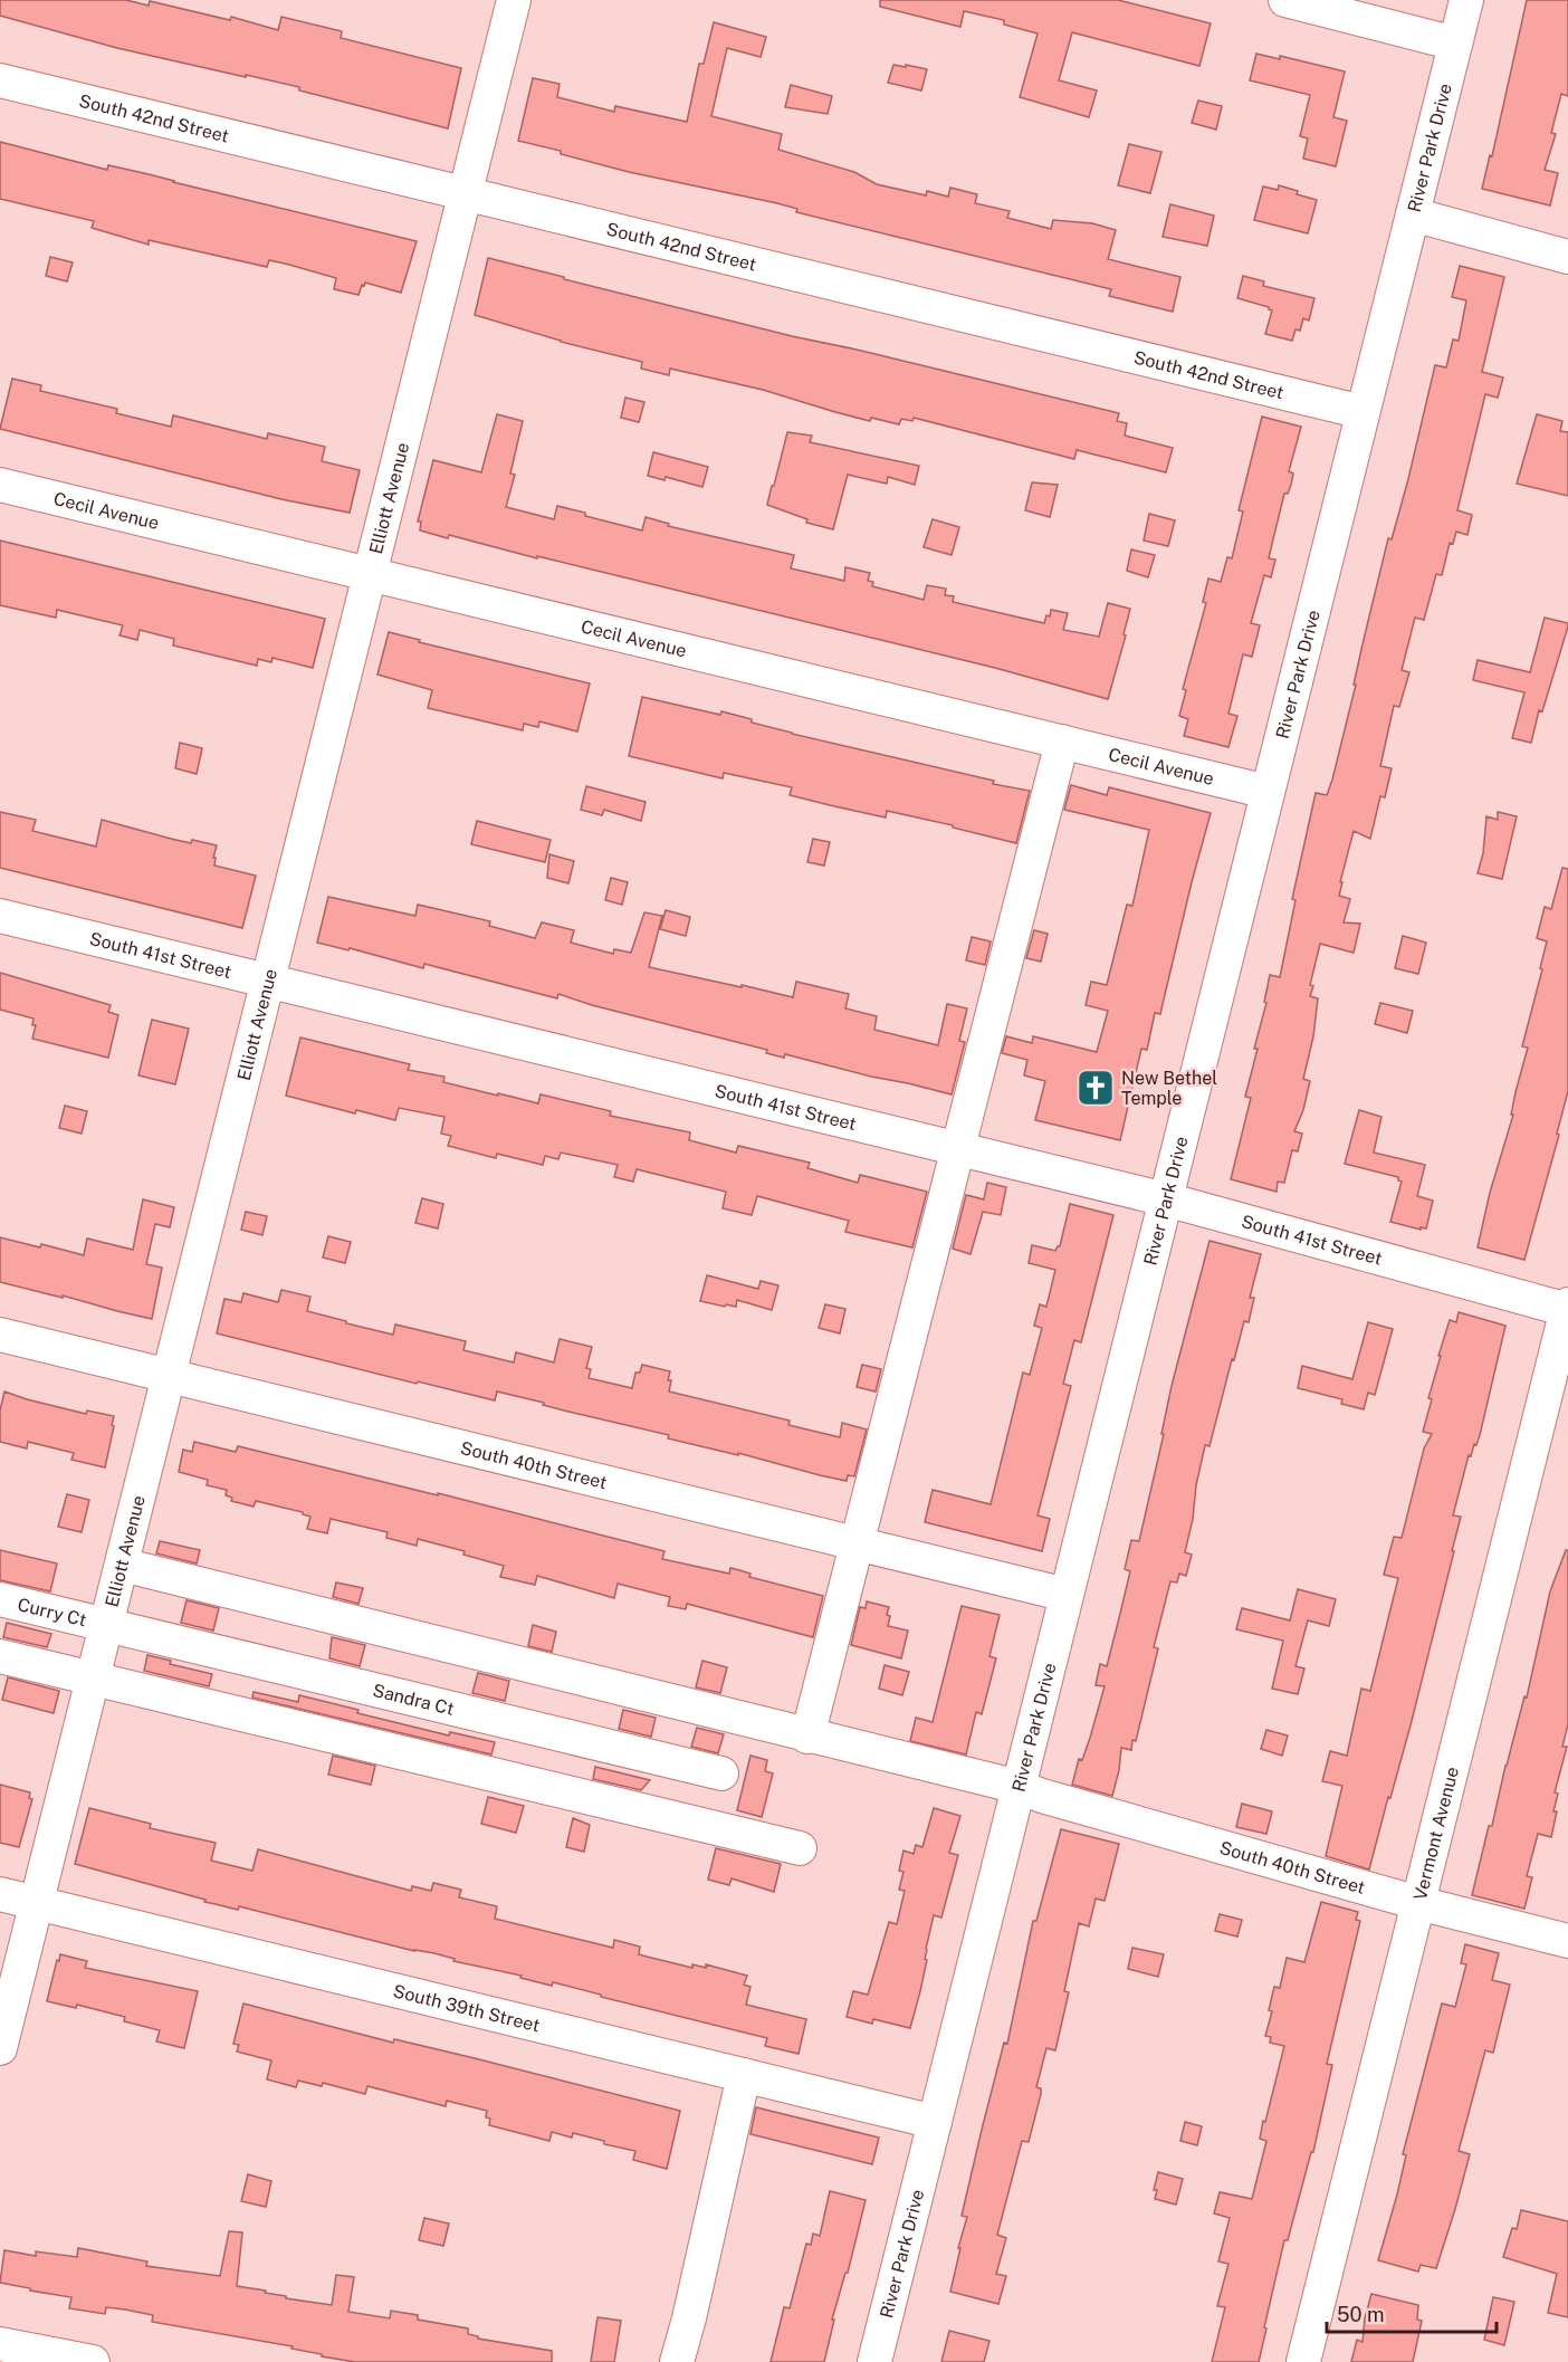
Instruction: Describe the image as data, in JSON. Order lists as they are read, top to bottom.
{
  "streets": {
    "street": [
      "South 42nd Street",
      "River Park Drive",
      "Elliott Avenue",
      "Cecil Avenue",
      "South 41st Street",
      "South 40th Street",
      "Curry Ct",
      "Sandra Ct",
      "Vermont Avenue",
      "South 39th Street"
    ]
  },
  "crossings": [
    ["South 42nd Street", "River Park Drive"],
    ["South 42nd Street", "Elliott Avenue"],
    ["River Park Drive", "Cecil Avenue"],
    ["River Park Drive", "South 41st Street"],
    ["River Park Drive", "South 40th Street"],
    ["River Park Drive", "South 39th Street"],
    ["Elliott Avenue", "Cecil Avenue"],
    ["Elliott Avenue", "South 41st Street"],
    ["Elliott Avenue", "South 40th Street"],
    ["Elliott Avenue", "Curry Ct"],
    ["Elliott Avenue", "Sandra Ct"],
    ["Elliott Avenue", "South 39th Street"],
    ["South 41st Street", "Vermont Avenue"],
    ["South 40th Street", "Vermont Avenue"],
    ["Curry Ct", "Sandra Ct"]
  ],
  "places": {
    "church": ["New Bethel Temple"]
  },
  "scale_bar": "50 m"
}
